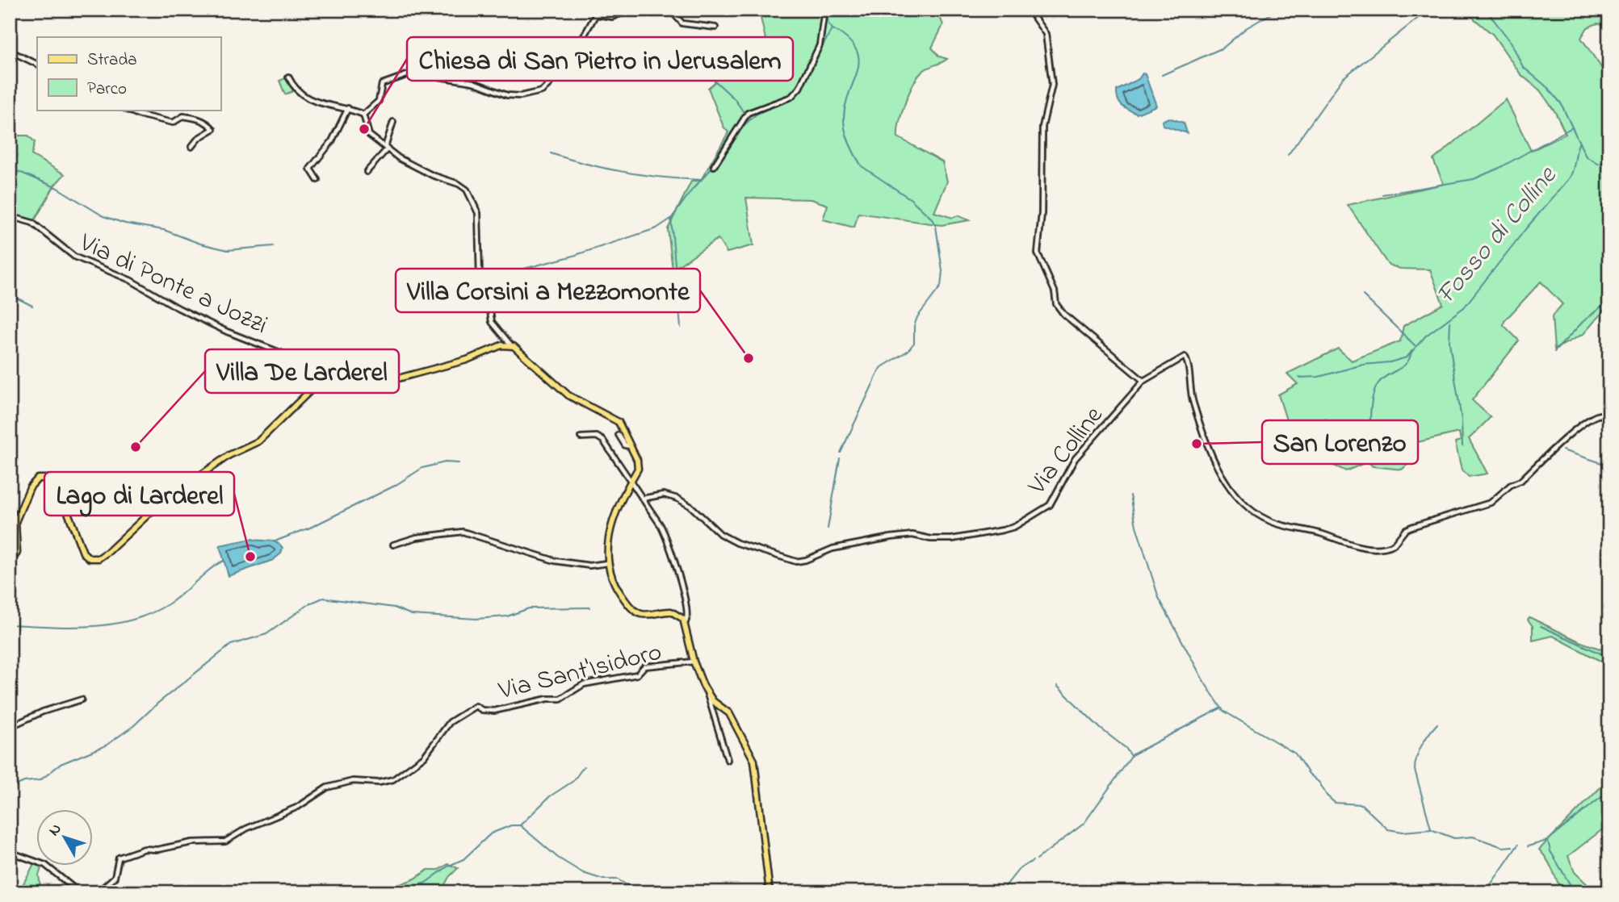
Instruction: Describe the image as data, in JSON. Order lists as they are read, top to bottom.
{
  "streets": {
    "street": ["Via di Ponte a Jozzi", "Via Colline", "Via Sant'Isidoro"]
  },
  "water": ["Fosso di Colline"],
  "places": [
    "Chiesa di San Pietro in Jerusalem",
    "Villa Corsini a Mezzomonte",
    "San Lorenzo",
    "Villa De Larderel",
    "Lago di Larderel"
  ],
  "legend": ["Strada", "Parco"],
  "north": "top left"
}
